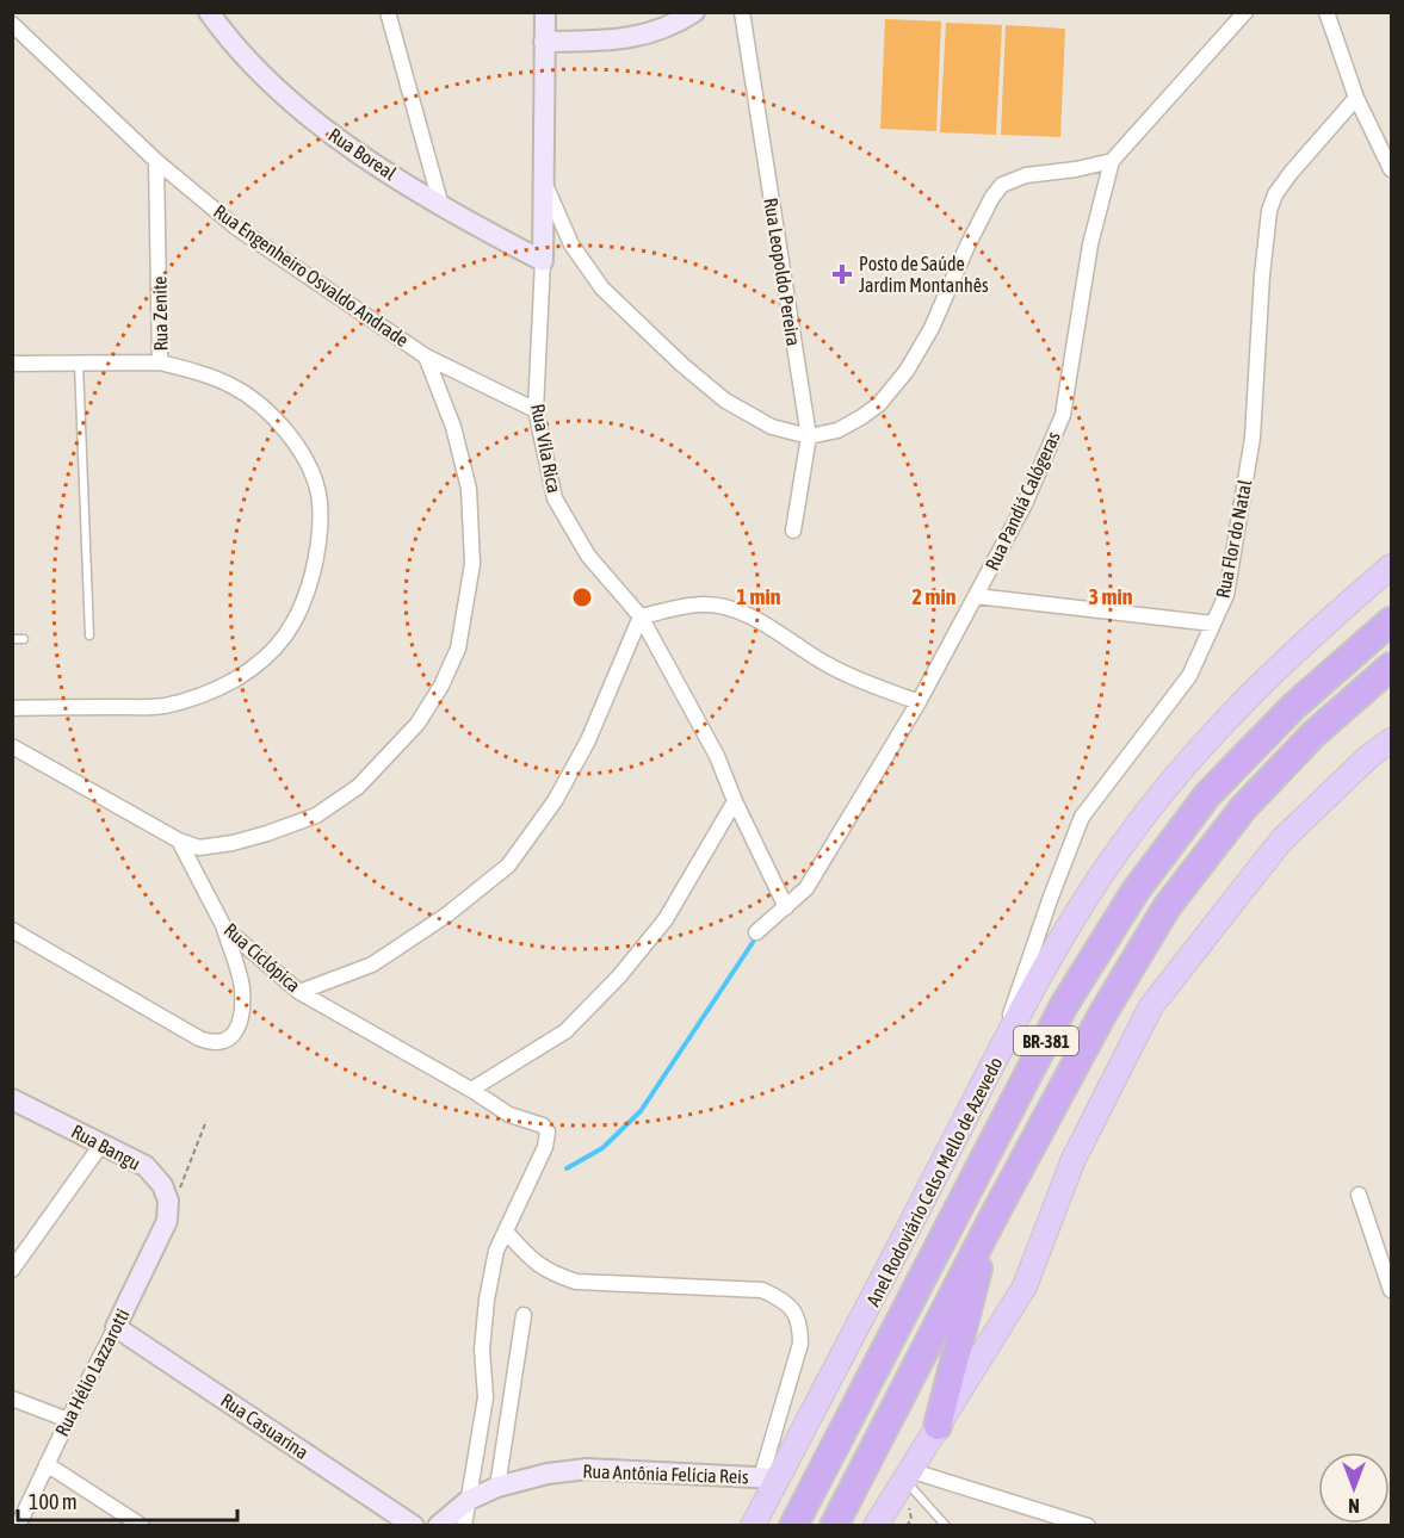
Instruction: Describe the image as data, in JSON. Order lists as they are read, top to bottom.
{
  "streets": {
    "highway": ["BR-381", "Anel Rodoviário Celso Mello de Azevedo"],
    "street": [
      "Rua Boreal",
      "Rua Leopoldo Pereira",
      "Rua Engenheiro Osvaldo Andrade",
      "Rua Zenite",
      "Rua Vila Rica",
      "Rua Pandiá Calógeras",
      "Rua Flor do Natal",
      "Rua Ciclópica",
      "Rua Bangu",
      "Rua Hélio Lazzarotti",
      "Rua Casuarina",
      "Rua Antônia Felícia Reis"
    ]
  },
  "crossings": [
    ["Rua Boreal", "Rua Vila Rica"],
    ["Rua Engenheiro Osvaldo Andrade", "Rua Zenite"],
    ["Rua Engenheiro Osvaldo Andrade", "Rua Vila Rica"],
    ["Rua Vila Rica", "Rua Pandiá Calógeras"],
    ["Rua Flor do Natal", "Anel Rodoviário Celso Mello de Azevedo"],
    ["Rua Bangu", "Rua Hélio Lazzarotti"],
    ["Anel Rodoviário Celso Mello de Azevedo", "Rua Antônia Felícia Reis"],
    ["Rua Hélio Lazzarotti", "Rua Casuarina"]
  ],
  "places": {
    "health": ["Posto de Saúde Jardim Montanhês"]
  },
  "scale_bar": "100 m",
  "north": "bottom",
  "rings": ["1 min", "2 min", "3 min"]
}
